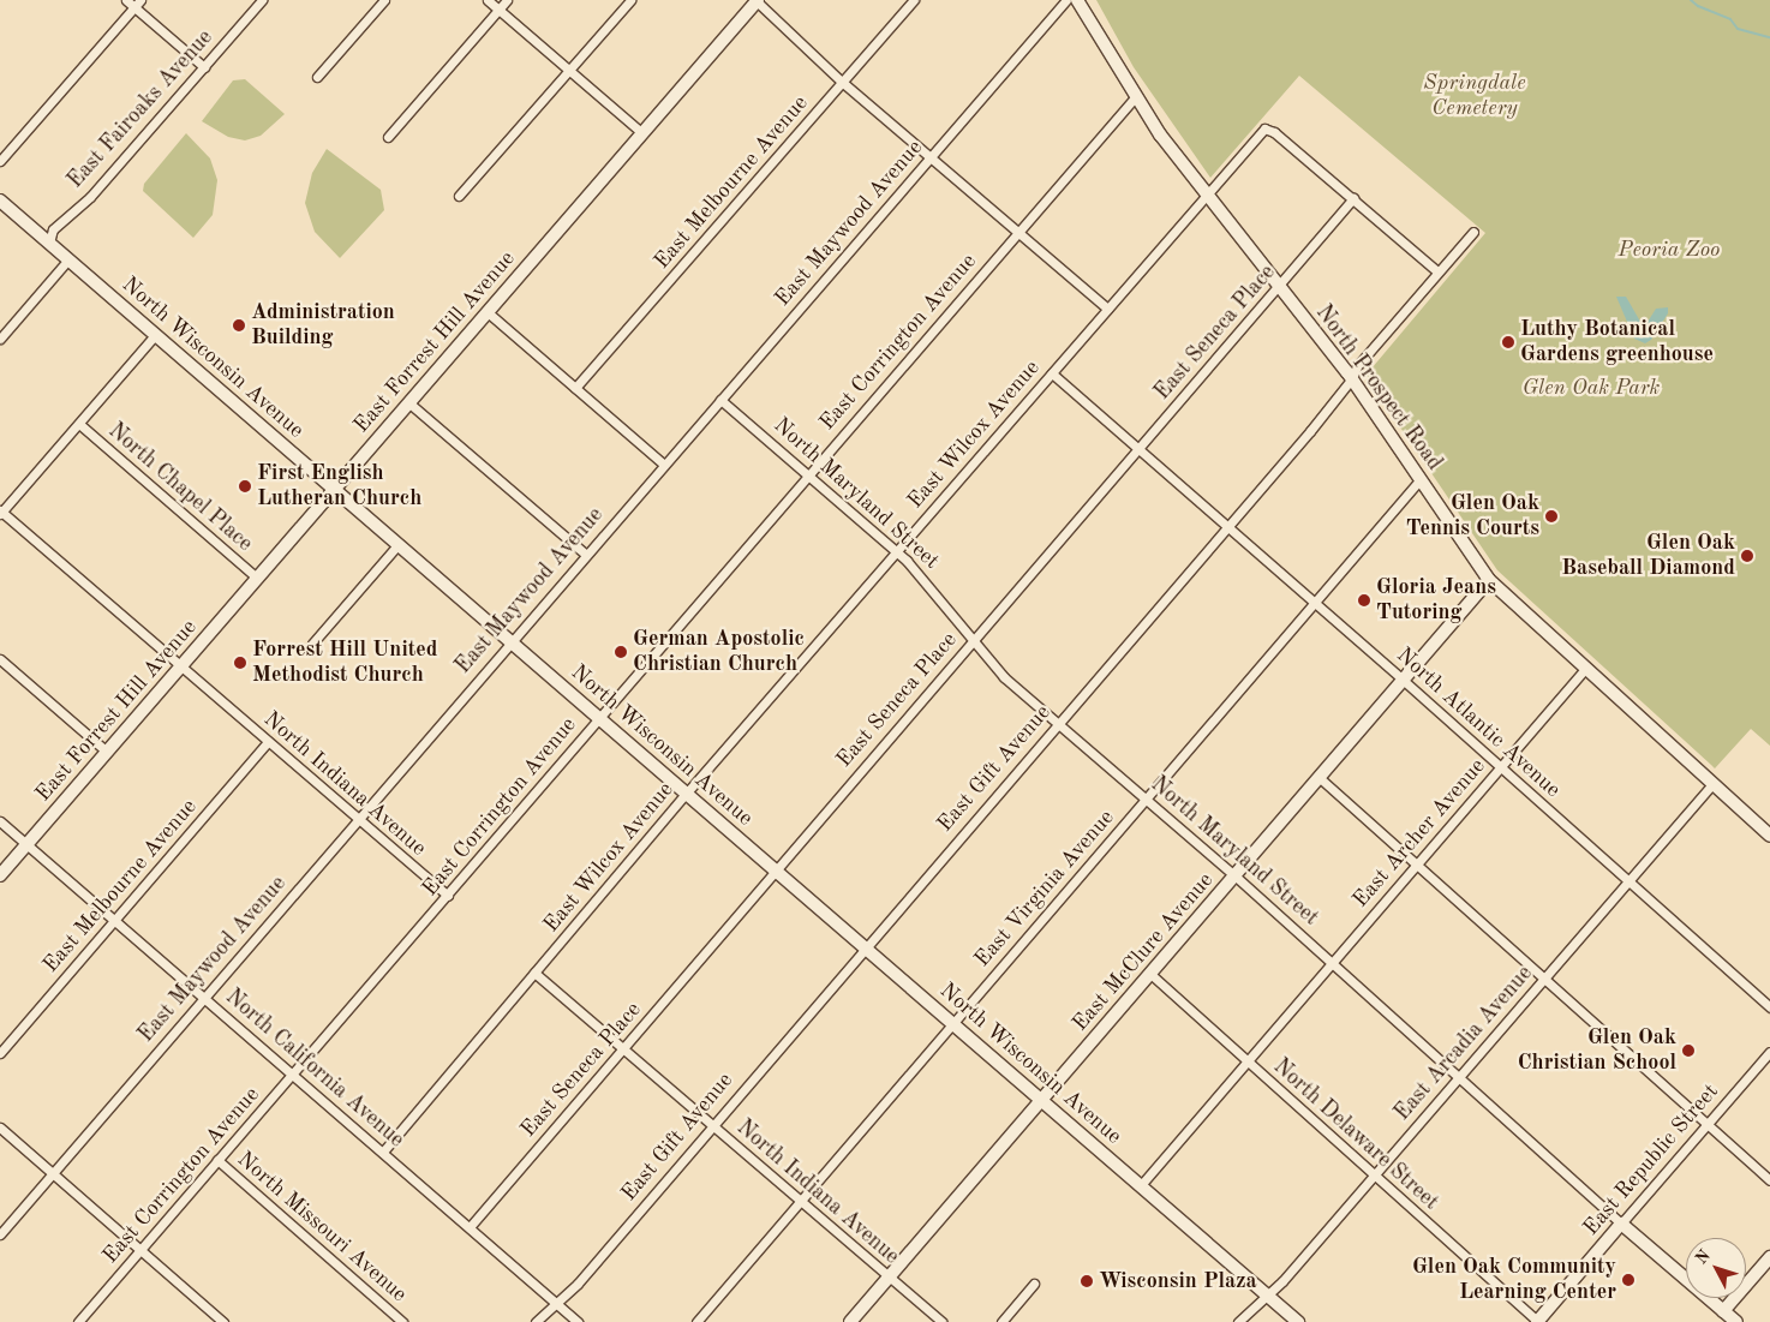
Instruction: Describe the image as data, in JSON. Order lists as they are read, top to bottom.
{
  "streets": {
    "street": [
      "East Fairoaks Avenue",
      "East Melbourne Avenue",
      "East Maywood Avenue",
      "East Seneca Place",
      "East Forrest Hill Avenue",
      "East Corrington Avenue",
      "North Wisconsin Avenue",
      "North Prospect Road",
      "East Wilcox Avenue",
      "North Chapel Place",
      "North Maryland Street",
      "North Atlantic Avenue",
      "East Gift Avenue",
      "North Indiana Avenue",
      "East Archer Avenue",
      "East Virginia Avenue",
      "East McClure Avenue",
      "East Arcadia Avenue",
      "North California Avenue",
      "North Delaware Street",
      "East Republic Street",
      "North Missouri Avenue"
    ]
  },
  "crossings": [
    ["East Fairoaks Avenue", "North Wisconsin Avenue"],
    ["East Melbourne Avenue", "North Indiana Avenue"],
    ["East Melbourne Avenue", "North California Avenue"],
    ["East Maywood Avenue", "North Wisconsin Avenue"],
    ["East Maywood Avenue", "North Maryland Street"],
    ["East Maywood Avenue", "North Indiana Avenue"],
    ["East Maywood Avenue", "North California Avenue"],
    ["East Seneca Place", "North Wisconsin Avenue"],
    ["East Seneca Place", "North Prospect Road"],
    ["East Seneca Place", "East Wilcox Avenue"],
    ["East Seneca Place", "North Maryland Street"],
    ["East Seneca Place", "North Atlantic Avenue"],
    ["East Seneca Place", "North Indiana Avenue"],
    ["East Seneca Place", "North California Avenue"],
    ["East Forrest Hill Avenue", "North Wisconsin Avenue"],
    ["East Forrest Hill Avenue", "North Chapel Place"],
    ["East Forrest Hill Avenue", "North Indiana Avenue"],
    ["East Forrest Hill Avenue", "North California Avenue"],
    ["East Corrington Avenue", "North Wisconsin Avenue"],
    ["East Corrington Avenue", "North Prospect Road"],
    ["East Corrington Avenue", "North Maryland Street"],
    ["East Corrington Avenue", "North Indiana Avenue"],
    ["East Corrington Avenue", "North California Avenue"],
    ["East Corrington Avenue", "North Missouri Avenue"],
    ["North Wisconsin Avenue", "East Wilcox Avenue"],
    ["North Wisconsin Avenue", "East Gift Avenue"],
    ["North Wisconsin Avenue", "East Archer Avenue"],
    ["North Wisconsin Avenue", "East Virginia Avenue"],
    ["North Wisconsin Avenue", "East McClure Avenue"],
    ["North Wisconsin Avenue", "East Arcadia Avenue"],
    ["North Prospect Road", "East Wilcox Avenue"],
    ["North Prospect Road", "East Gift Avenue"],
    ["North Prospect Road", "East Archer Avenue"],
    ["North Prospect Road", "East Virginia Avenue"],
    ["North Prospect Road", "East McClure Avenue"],
    ["North Prospect Road", "East Arcadia Avenue"],
    ["East Wilcox Avenue", "North Maryland Street"],
    ["East Wilcox Avenue", "North Atlantic Avenue"],
    ["East Wilcox Avenue", "North Indiana Avenue"],
    ["East Wilcox Avenue", "North California Avenue"],
    ["North Maryland Street", "East Gift Avenue"],
    ["North Maryland Street", "East Archer Avenue"],
    ["North Maryland Street", "East Virginia Avenue"],
    ["North Maryland Street", "East McClure Avenue"],
    ["North Maryland Street", "East Arcadia Avenue"],
    ["North Maryland Street", "East Republic Street"],
    ["North Atlantic Avenue", "East Gift Avenue"],
    ["North Atlantic Avenue", "East Archer Avenue"],
    ["North Atlantic Avenue", "East Virginia Avenue"],
    ["North Atlantic Avenue", "East McClure Avenue"],
    ["North Atlantic Avenue", "East Arcadia Avenue"],
    ["East Gift Avenue", "North Indiana Avenue"],
    ["East Gift Avenue", "North California Avenue"],
    ["North Indiana Avenue", "East Virginia Avenue"],
    ["North Indiana Avenue", "East McClure Avenue"],
    ["East Archer Avenue", "North Delaware Street"],
    ["East McClure Avenue", "North Delaware Street"],
    ["East Arcadia Avenue", "North Delaware Street"],
    ["North Delaware Street", "East Republic Street"]
  ],
  "parks": ["Springdale Cemetery", "Peoria Zoo", "Glen Oak Park"],
  "places": [
    "Administration Building",
    "Luthy Botanical Gardens greenhouse",
    "First English Lutheran Church",
    "Glen Oak Tennis Courts",
    "Glen Oak Baseball Diamond",
    "Gloria Jeans Tutoring",
    "German Apostolic Christian Church",
    "Forrest Hill United Methodist Church",
    "Glen Oak Christian School",
    "Glen Oak Community Learning Center",
    "Wisconsin Plaza"
  ],
  "north": "top left"
}
